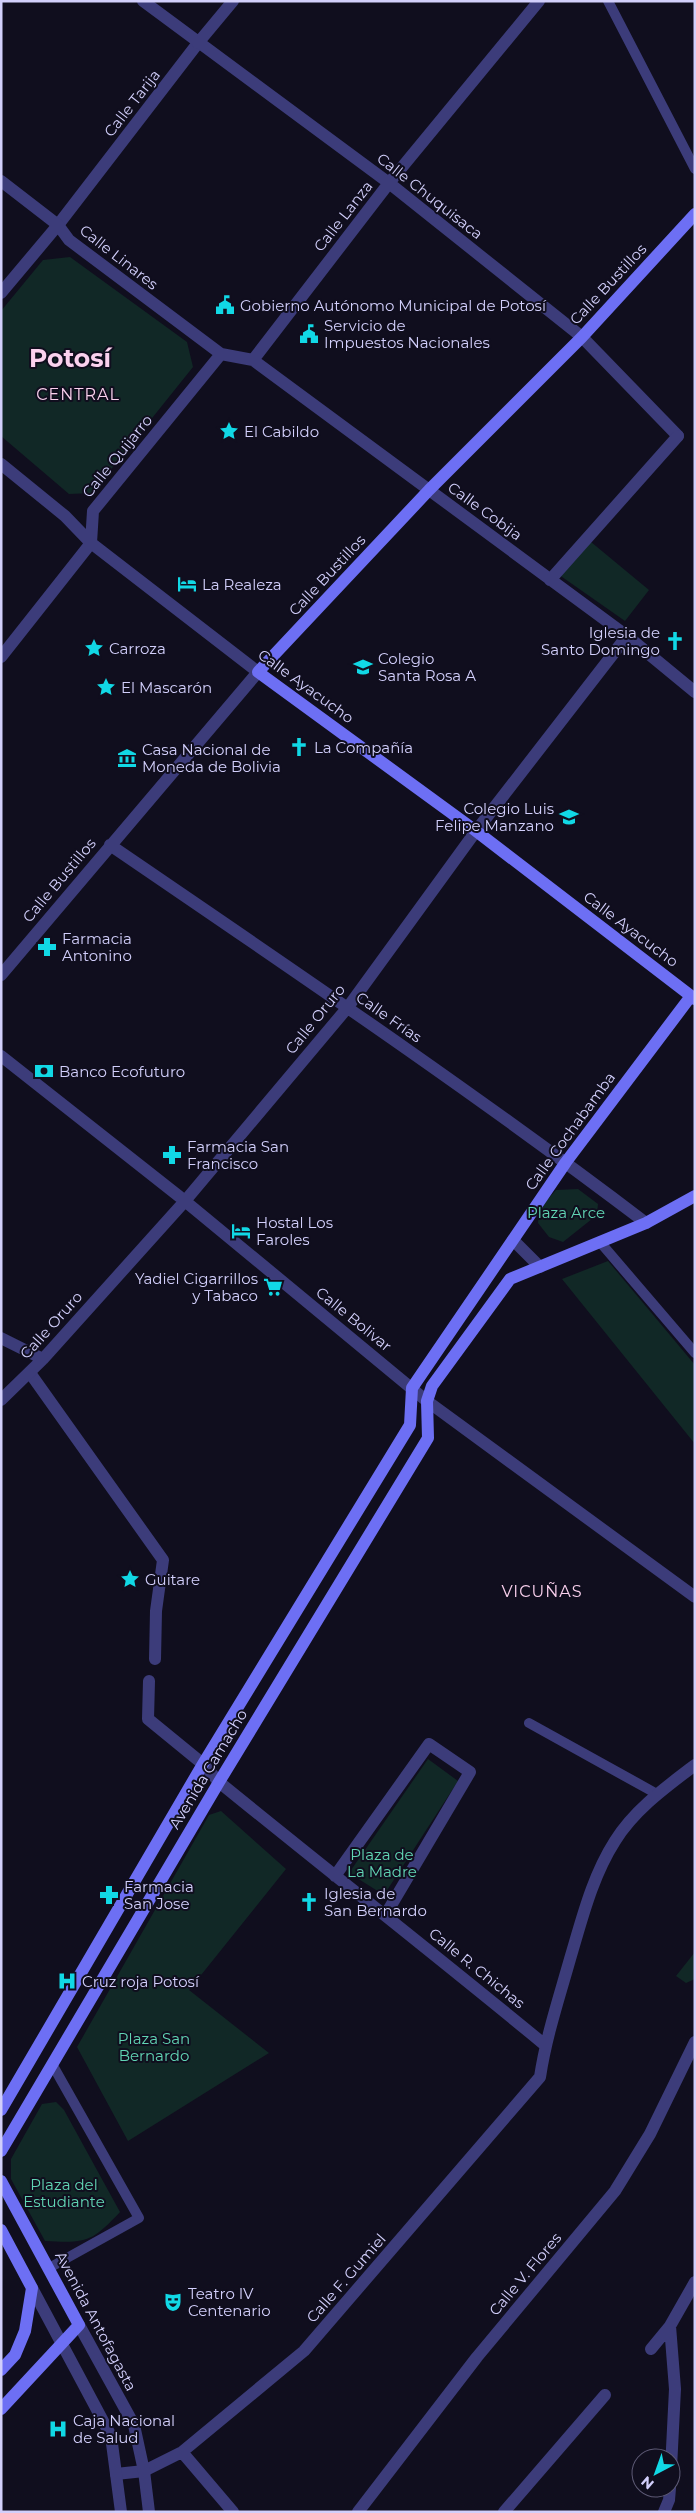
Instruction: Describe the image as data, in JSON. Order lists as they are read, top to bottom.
{
  "streets": {
    "main road": [
      "Calle Bustillos",
      "Calle Ayacucho",
      "Calle Cochabamba",
      "Avenida Camacho",
      "Avenida Antofagasta"
    ],
    "street": [
      "Calle Tarija",
      "Calle Chuquisaca",
      "Calle Lanza",
      "Calle Linares",
      "Calle Quijarro",
      "Calle Cobija",
      "Calle Frías",
      "Calle Oruro",
      "Calle Bolivar",
      "Calle R. Chichas",
      "Calle V. Flores",
      "Calle F. Gumiel"
    ]
  },
  "crossings": [
    ["Calle Tarija", "Calle Chuquisaca"],
    ["Calle Tarija", "Calle Linares"],
    ["Calle Chuquisaca", "Calle Lanza"],
    ["Calle Chuquisaca", "Calle Bustillos"],
    ["Calle Chuquisaca", "Calle Cobija"],
    ["Calle Lanza", "Calle Cobija"],
    ["Calle Linares", "Calle Quijarro"],
    ["Calle Bustillos", "Calle Cobija"],
    ["Calle Bustillos", "Calle Ayacucho"],
    ["Calle Bustillos", "Calle Frías"],
    ["Calle Quijarro", "Calle Ayacucho"],
    ["Calle Cobija", "Calle Oruro"],
    ["Calle Ayacucho", "Calle Oruro"],
    ["Calle Ayacucho", "Calle Cochabamba"],
    ["Calle Frías", "Calle Oruro"],
    ["Calle Frías", "Calle Cochabamba"],
    ["Calle Oruro", "Calle Bolivar"],
    ["Calle Cochabamba", "Calle Bolivar"],
    ["Calle Cochabamba", "Avenida Camacho"],
    ["Calle Bolivar", "Avenida Camacho"],
    ["Avenida Camacho", "Calle R. Chichas"],
    ["Calle R. Chichas", "Calle F. Gumiel"],
    ["Calle F. Gumiel", "Avenida Antofagasta"]
  ],
  "districts": ["Potosí", "CENTRAL", "VICUÑAS"],
  "parks": [
    "Plaza Arce",
    "Plaza de La Madre",
    "Plaza San Bernardo",
    "Plaza del Estudiante"
  ],
  "places": {
    "public building": ["Gobierno Autónomo Municipal de Potosí", "Servicio de Impuestos Nacionales"],
    "place": [
      "El Cabildo",
      "Carroza",
      "El Mascarón",
      "Guitare"
    ],
    "hotel": ["La Realeza", "Hostal Los Faroles"],
    "church": ["Iglesia de Santo Domingo", "La Compañía", "Iglesia de San Bernardo"],
    "school or university": ["Colegio Santa Rosa A", "Colegio Luis Felipe Manzano"],
    "museum": ["Casa Nacional de Moneda de Bolivia"],
    "pharmacy": ["Farmacia Antonino", "Farmacia San Francisco", "Farmacia San Jose"],
    "bank": ["Banco Ecofuturo"],
    "supermarket": ["Yadiel Cigarrillos y Tabaco"],
    "hospital": ["Cruz roja Potosí", "Caja Nacional de Salud"],
    "theatre": ["Teatro IV Centenario"]
  },
  "north": "bottom left"
}
